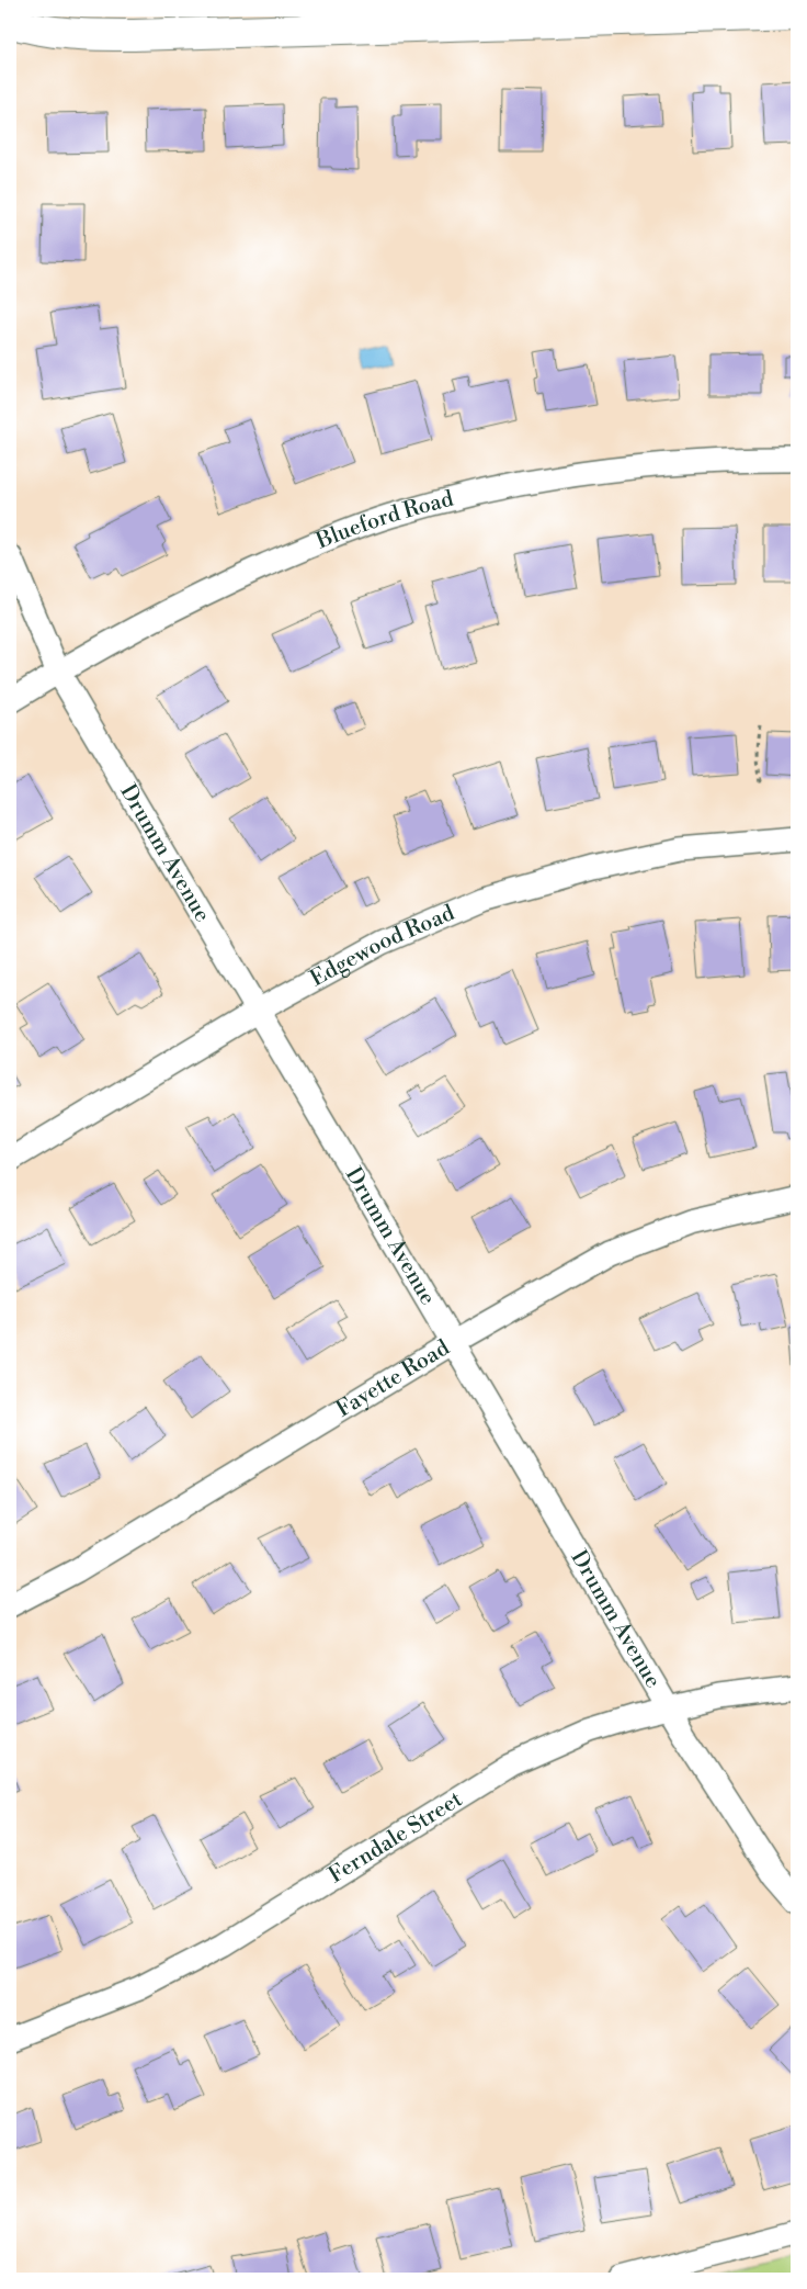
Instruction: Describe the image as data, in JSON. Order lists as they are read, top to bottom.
{
  "streets": {
    "street": [
      "Blueford Road",
      "Drumm Avenue",
      "Edgewood Road",
      "Fayette Road",
      "Ferndale Street"
    ]
  },
  "crossings": [
    ["Blueford Road", "Drumm Avenue"],
    ["Drumm Avenue", "Edgewood Road"],
    ["Drumm Avenue", "Fayette Road"],
    ["Drumm Avenue", "Ferndale Street"]
  ]
}
